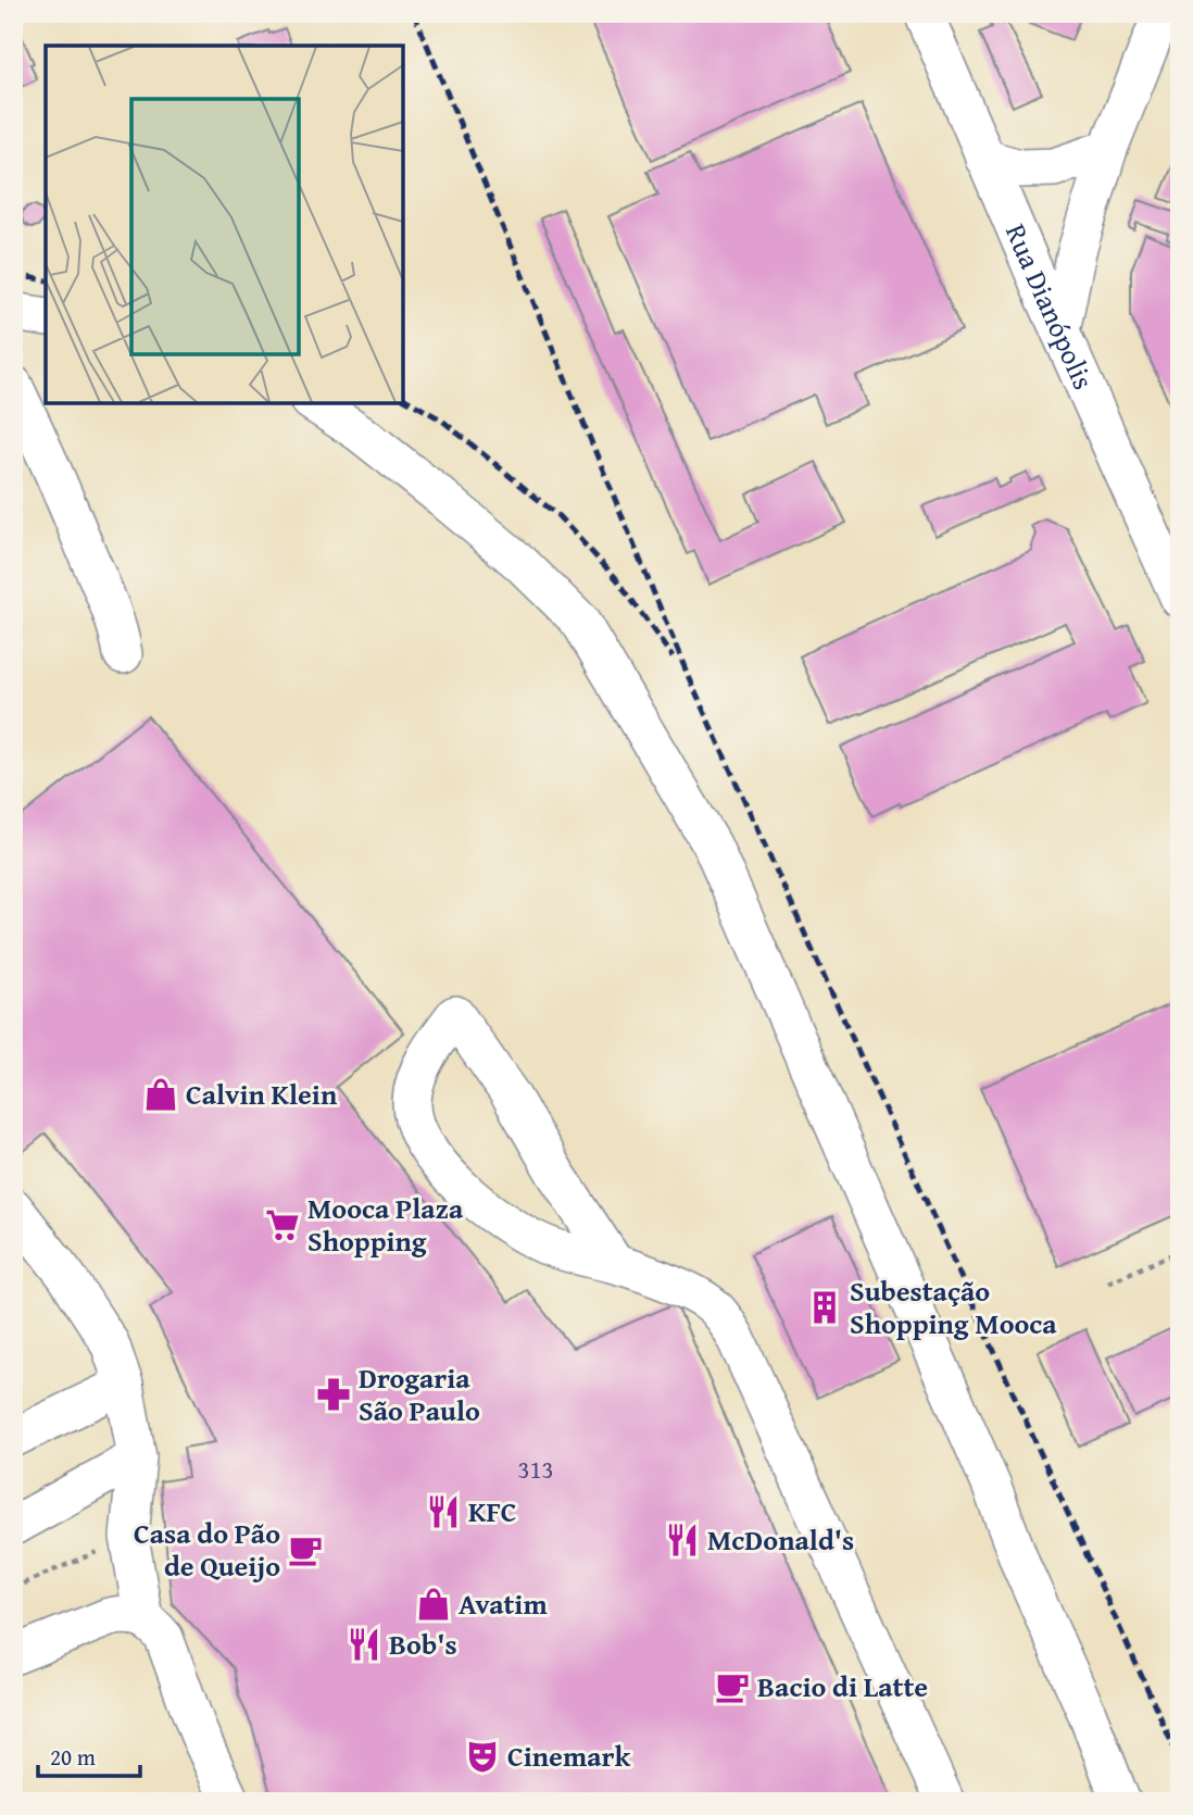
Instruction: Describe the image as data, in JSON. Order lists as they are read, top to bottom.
{
  "streets": {
    "street": ["Rua Dianópolis"]
  },
  "places": {
    "shop": ["Calvin Klein", "Avatim"],
    "supermarket": ["Mooca Plaza Shopping"],
    "building": ["Subestação Shopping Mooca"],
    "pharmacy": ["Drogaria São Paulo"],
    "restaurant": ["KFC", "McDonald's", "Bob's"],
    "cafe": ["Casa do Pão de Queijo", "Bacio di Latte"],
    "theatre": ["Cinemark"]
  },
  "house_numbers": ["313"],
  "scale_bar": "20 m"
}
